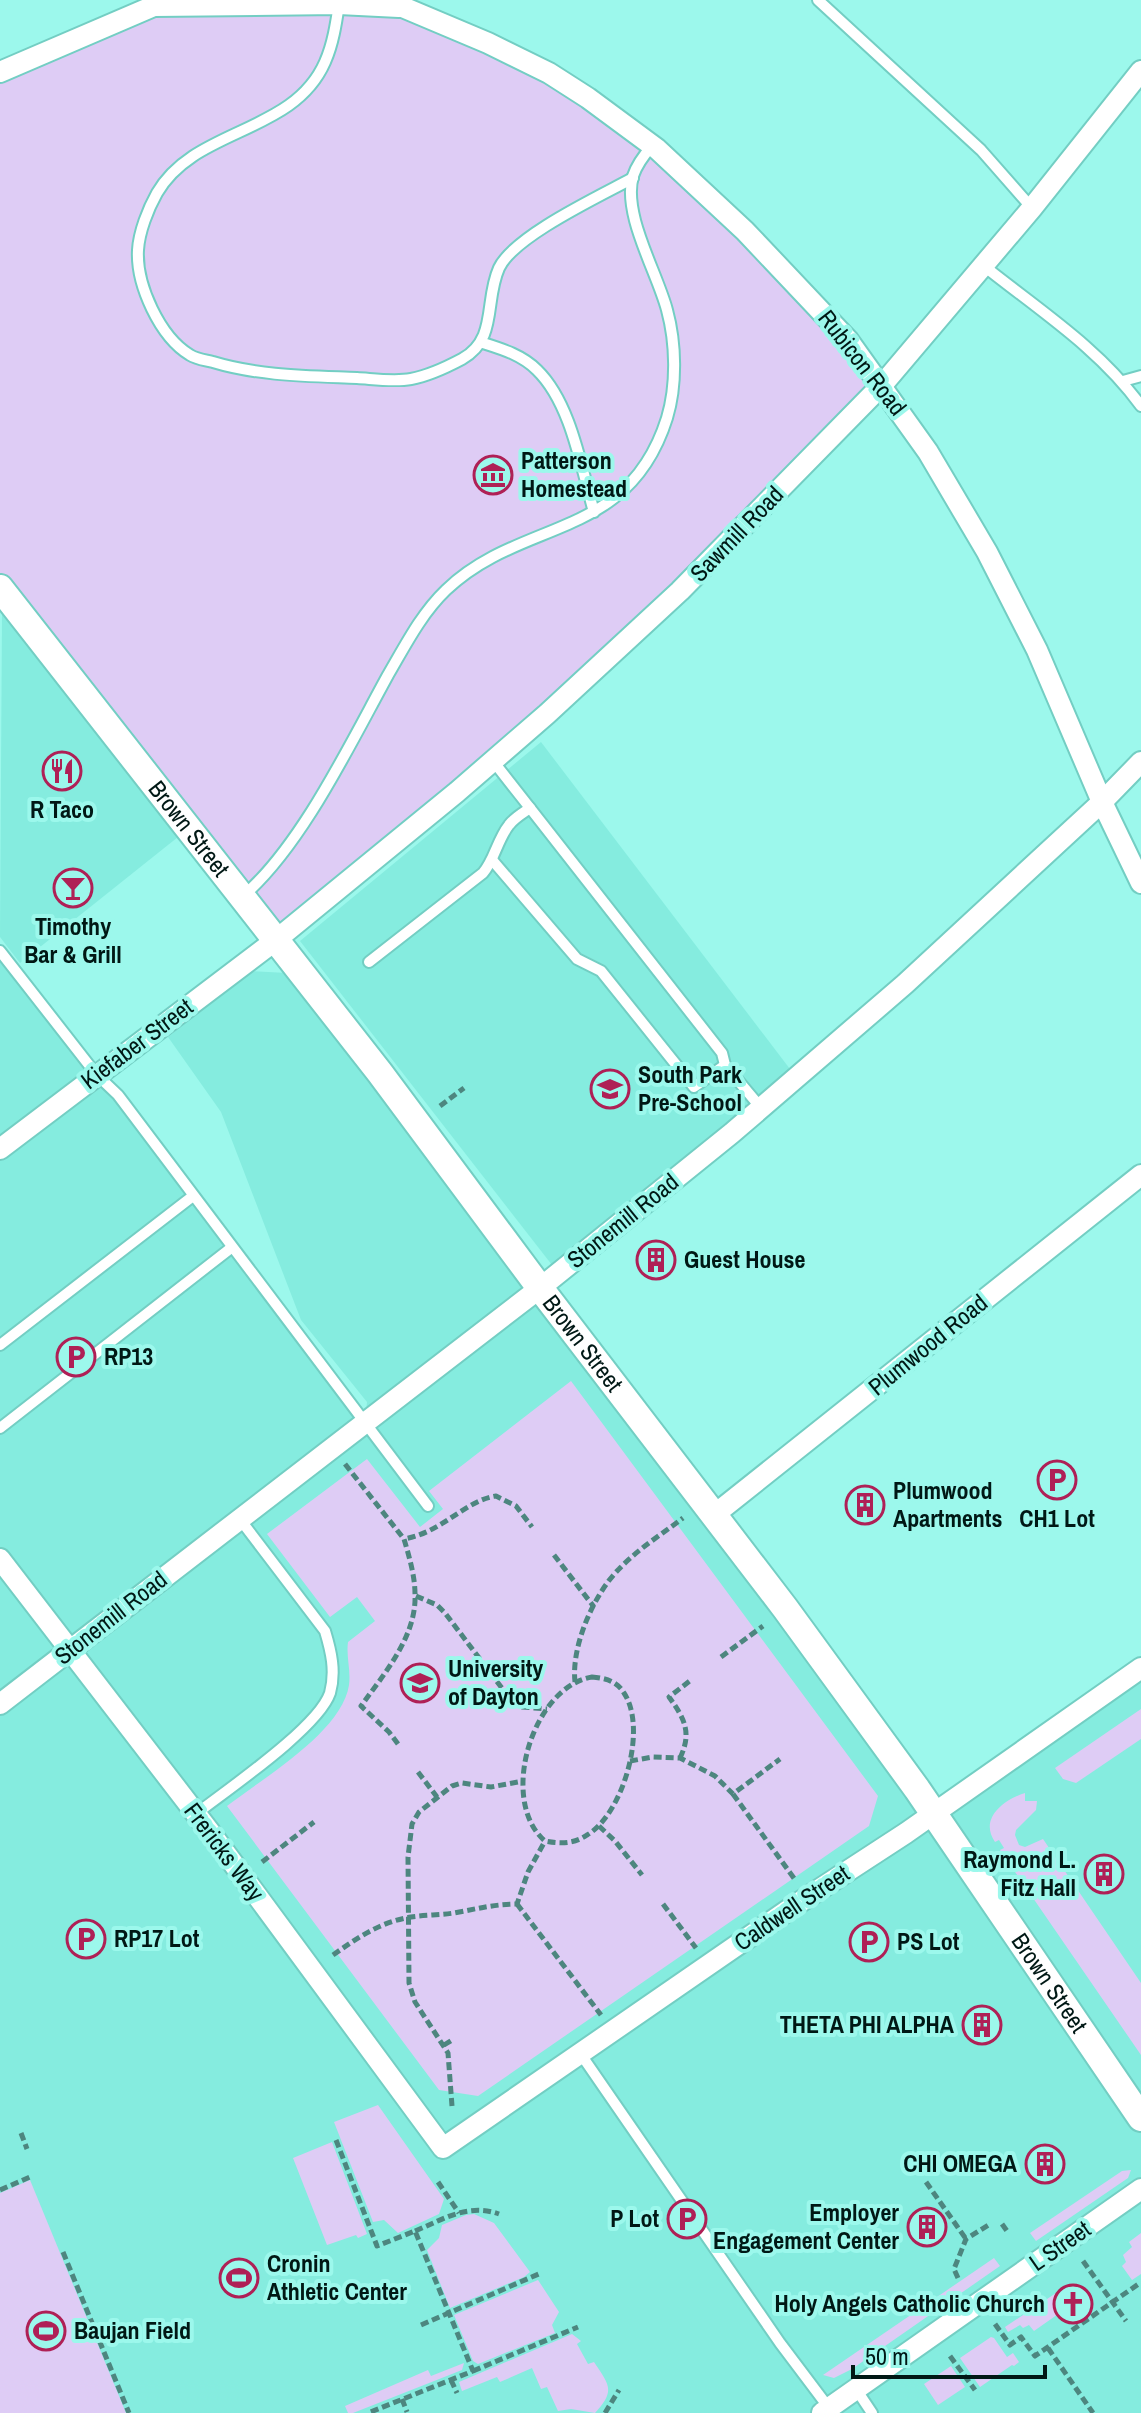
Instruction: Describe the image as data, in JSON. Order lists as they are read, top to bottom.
{
  "streets": {
    "street": [
      "Rubicon Road",
      "Sawmill Road",
      "Brown Street",
      "Kiefaber Street",
      "Stonemill Road",
      "Plumwood Road",
      "Frericks Way",
      "Caldwell Street",
      "L Street"
    ]
  },
  "crossings": [
    ["Rubicon Road", "Sawmill Road"],
    ["Rubicon Road", "Stonemill Road"],
    ["Sawmill Road", "Brown Street"],
    ["Sawmill Road", "Kiefaber Street"],
    ["Brown Street", "Kiefaber Street"],
    ["Brown Street", "Stonemill Road"],
    ["Brown Street", "Plumwood Road"],
    ["Brown Street", "Caldwell Street"],
    ["Stonemill Road", "Frericks Way"],
    ["Frericks Way", "Caldwell Street"]
  ],
  "places": {
    "museum": ["Patterson Homestead"],
    "restaurant": ["R Taco"],
    "bar": ["Timothy Bar & Grill"],
    "school or university": ["South Park Pre-School", "University of Dayton"],
    "building": [
      "Guest House",
      "Plumwood Apartments",
      "Raymond L. Fitz Hall",
      "THETA PHI ALPHA",
      "CHI OMEGA",
      "Employer Engagement Center"
    ],
    "parking": [
      "RP13",
      "CH1 Lot",
      "RP17 Lot",
      "PS Lot",
      "P Lot"
    ],
    "sports": ["Cronin Athletic Center", "Baujan Field"],
    "church": ["Holy Angels Catholic Church"]
  },
  "scale_bar": "50 m"
}
